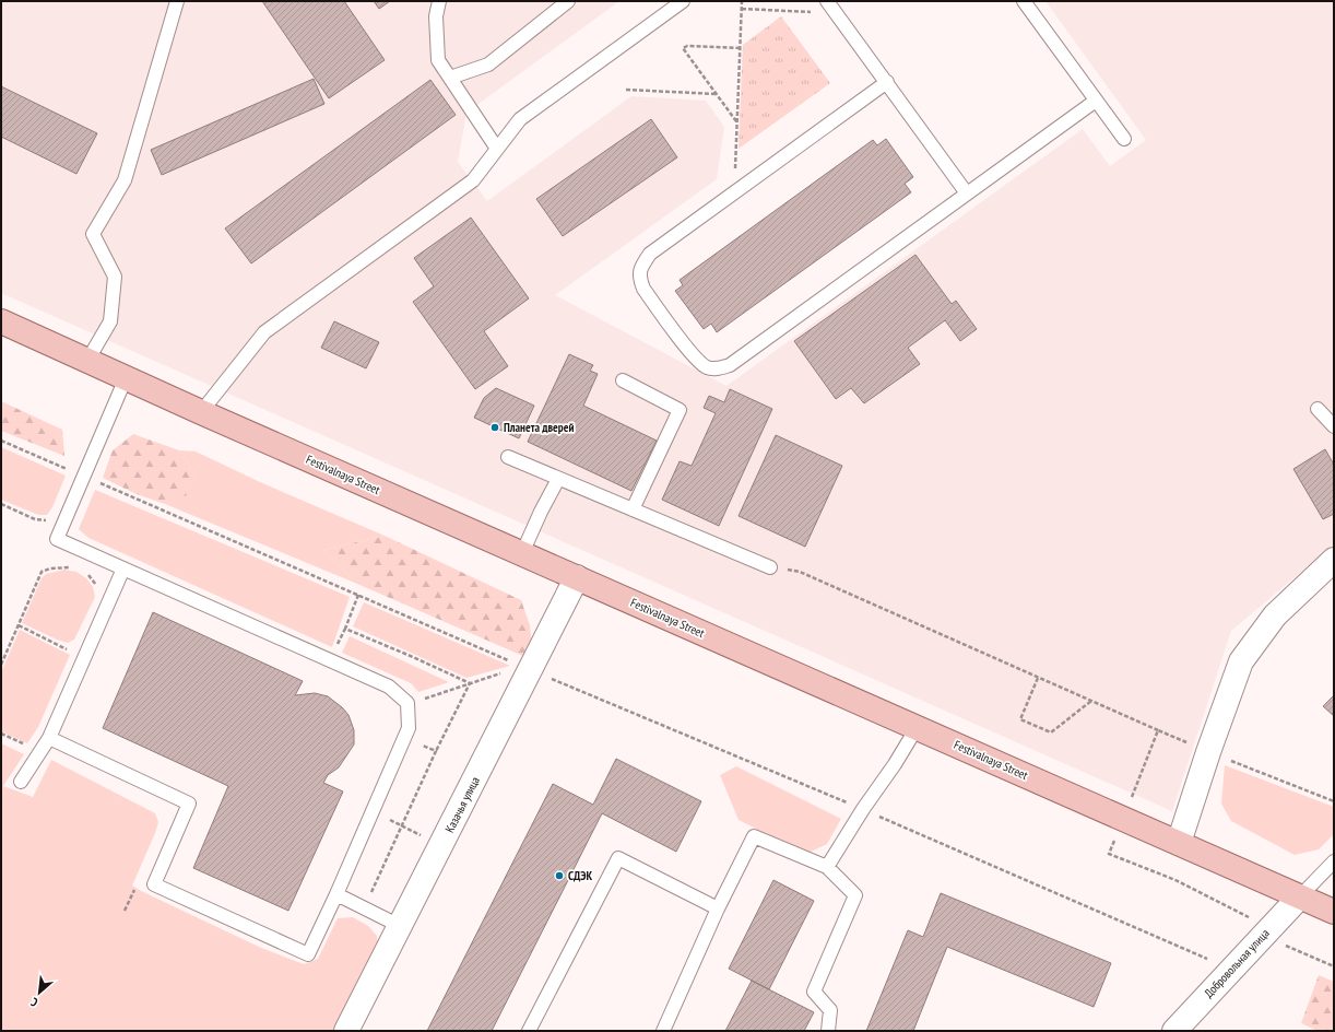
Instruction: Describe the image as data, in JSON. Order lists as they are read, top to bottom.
{
  "streets": {
    "main road": ["Festivalnaya Street"],
    "street": ["Казачья улица", "Добровольная улица"]
  },
  "crossings": [
    ["Festivalnaya Street", "Казачья улица"],
    ["Festivalnaya Street", "Добровольная улица"]
  ],
  "places": ["Планета дверей", "СДЭК"],
  "north": "bottom left"
}
